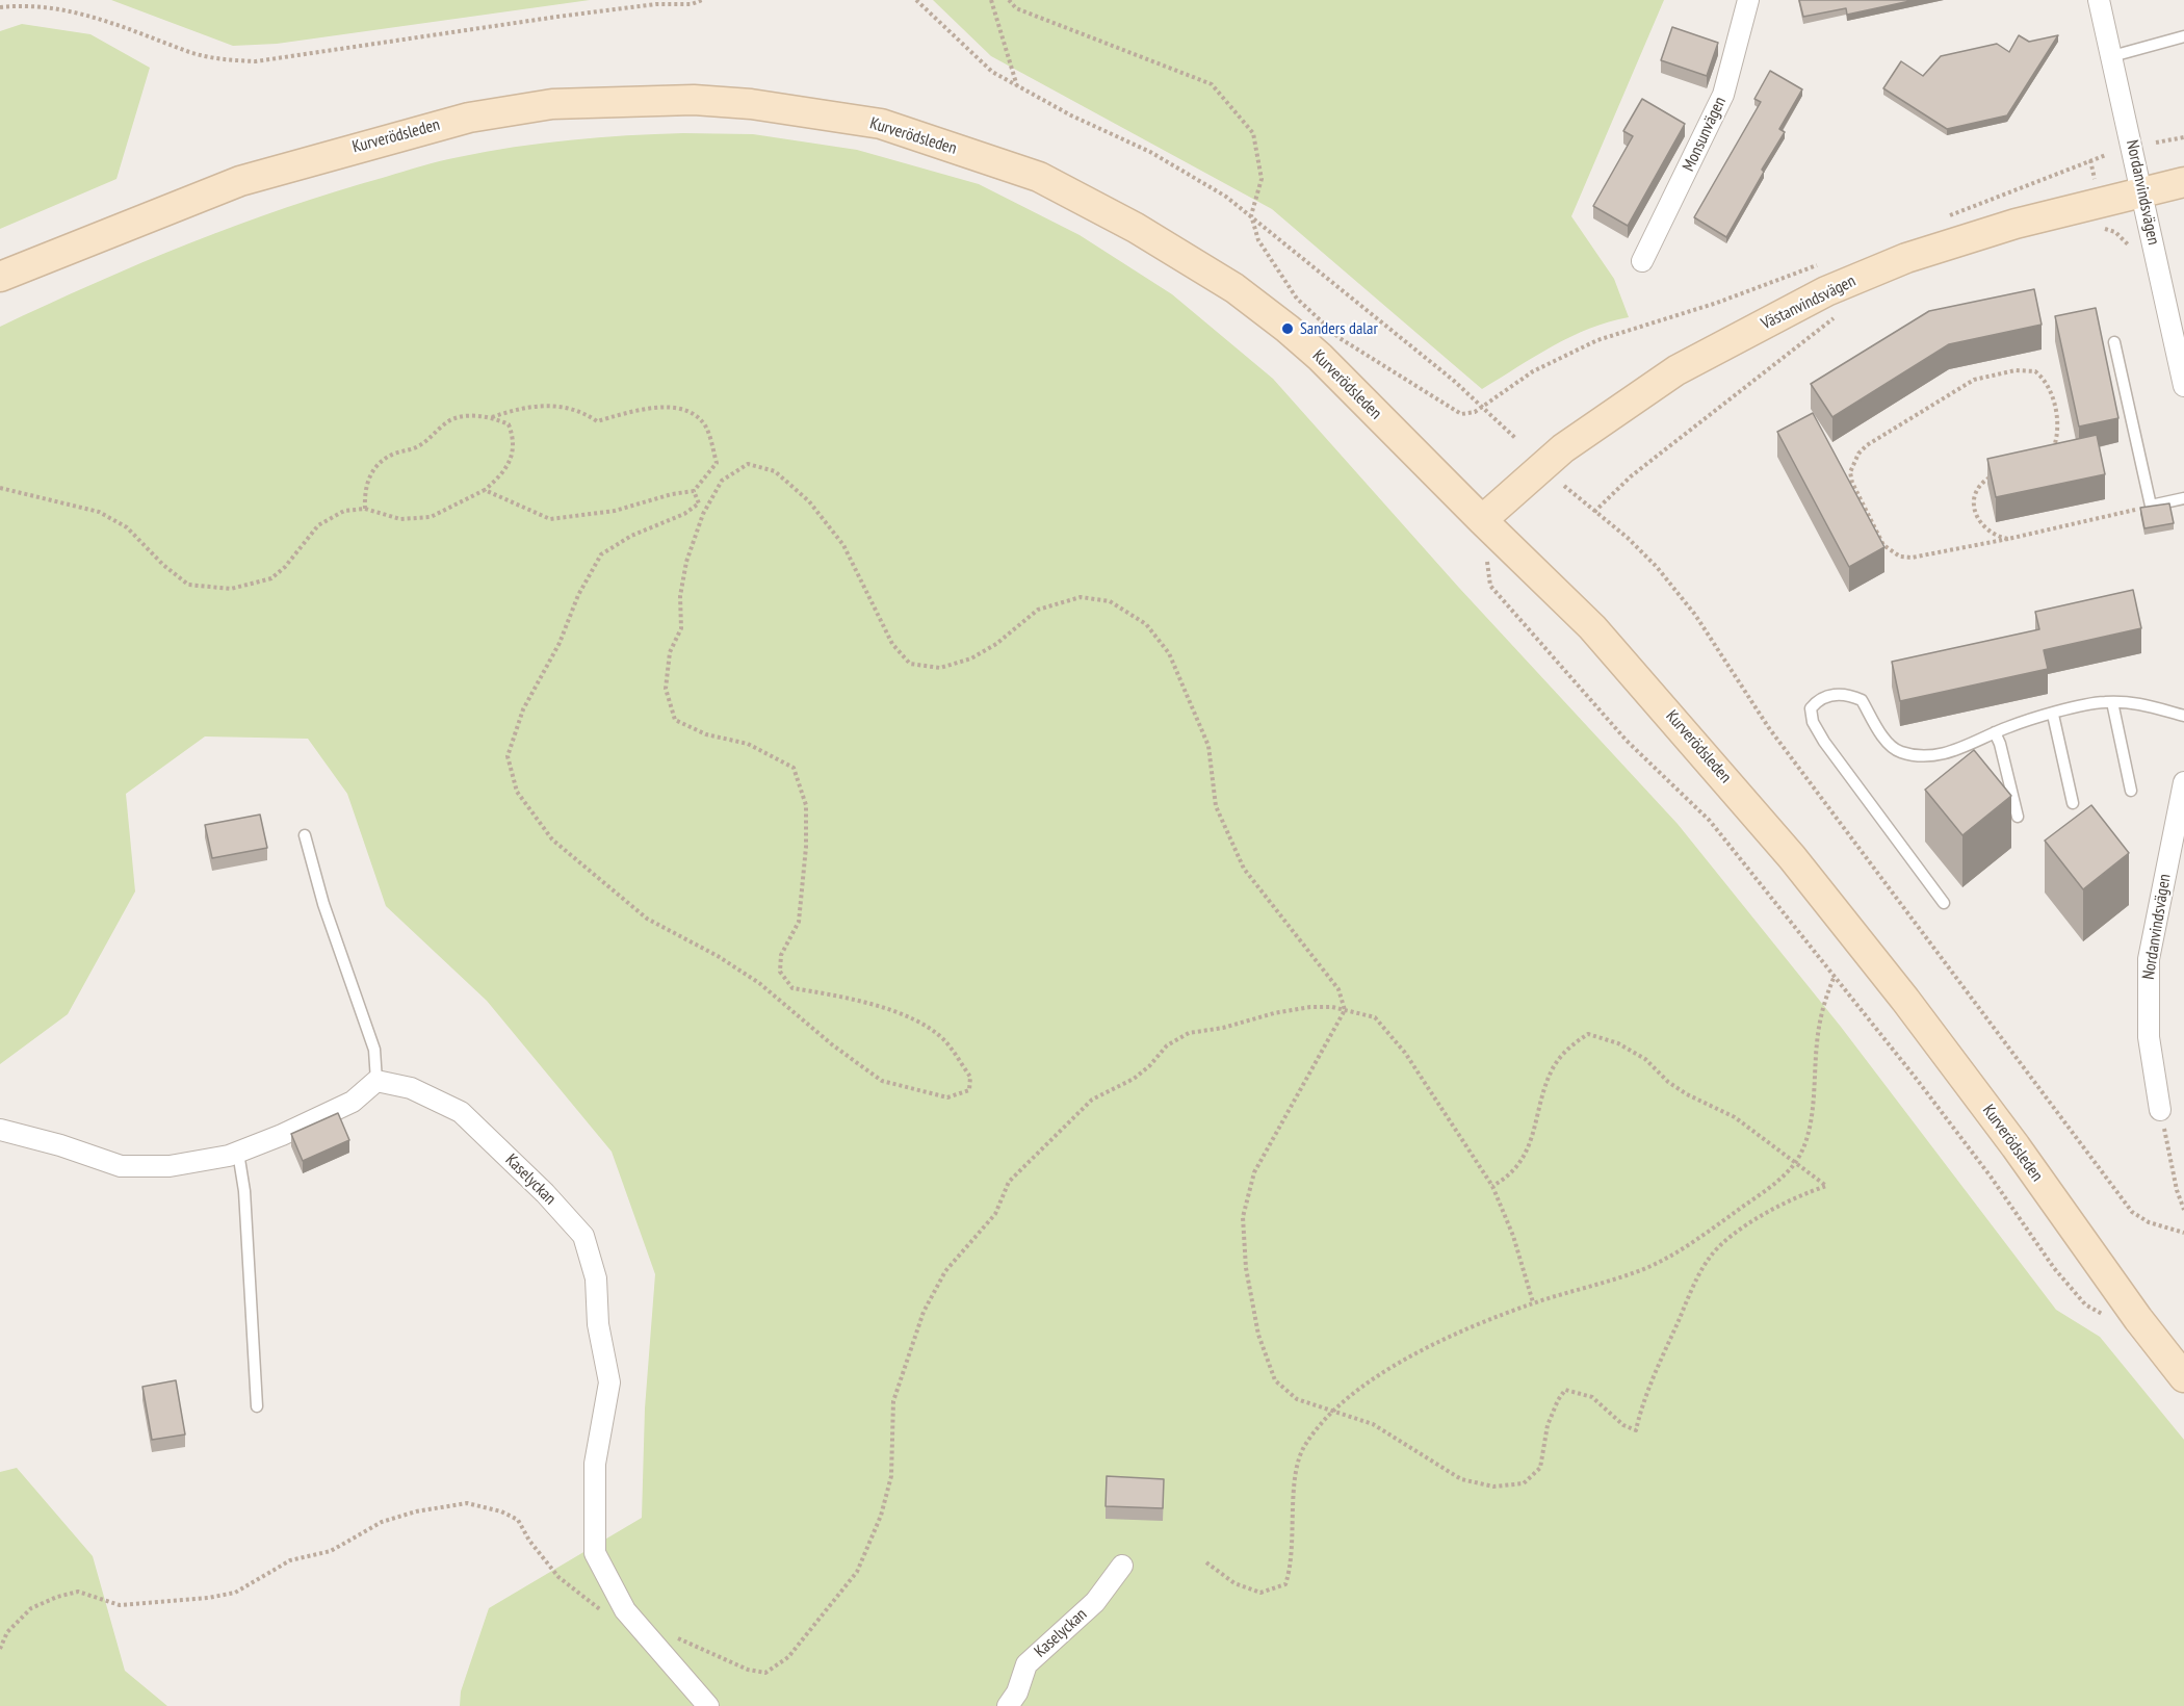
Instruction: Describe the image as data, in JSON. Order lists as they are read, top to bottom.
{
  "streets": {
    "main road": ["Kurverödsleden", "Västanvindsvägen"],
    "street": ["Monsunvägen", "Nordanvindsvägen", "Kaselyckan"]
  },
  "crossings": [
    ["Kurverödsleden", "Västanvindsvägen"],
    ["Nordanvindsvägen", "Västanvindsvägen"]
  ],
  "places": ["Sanders dalar"]
}
